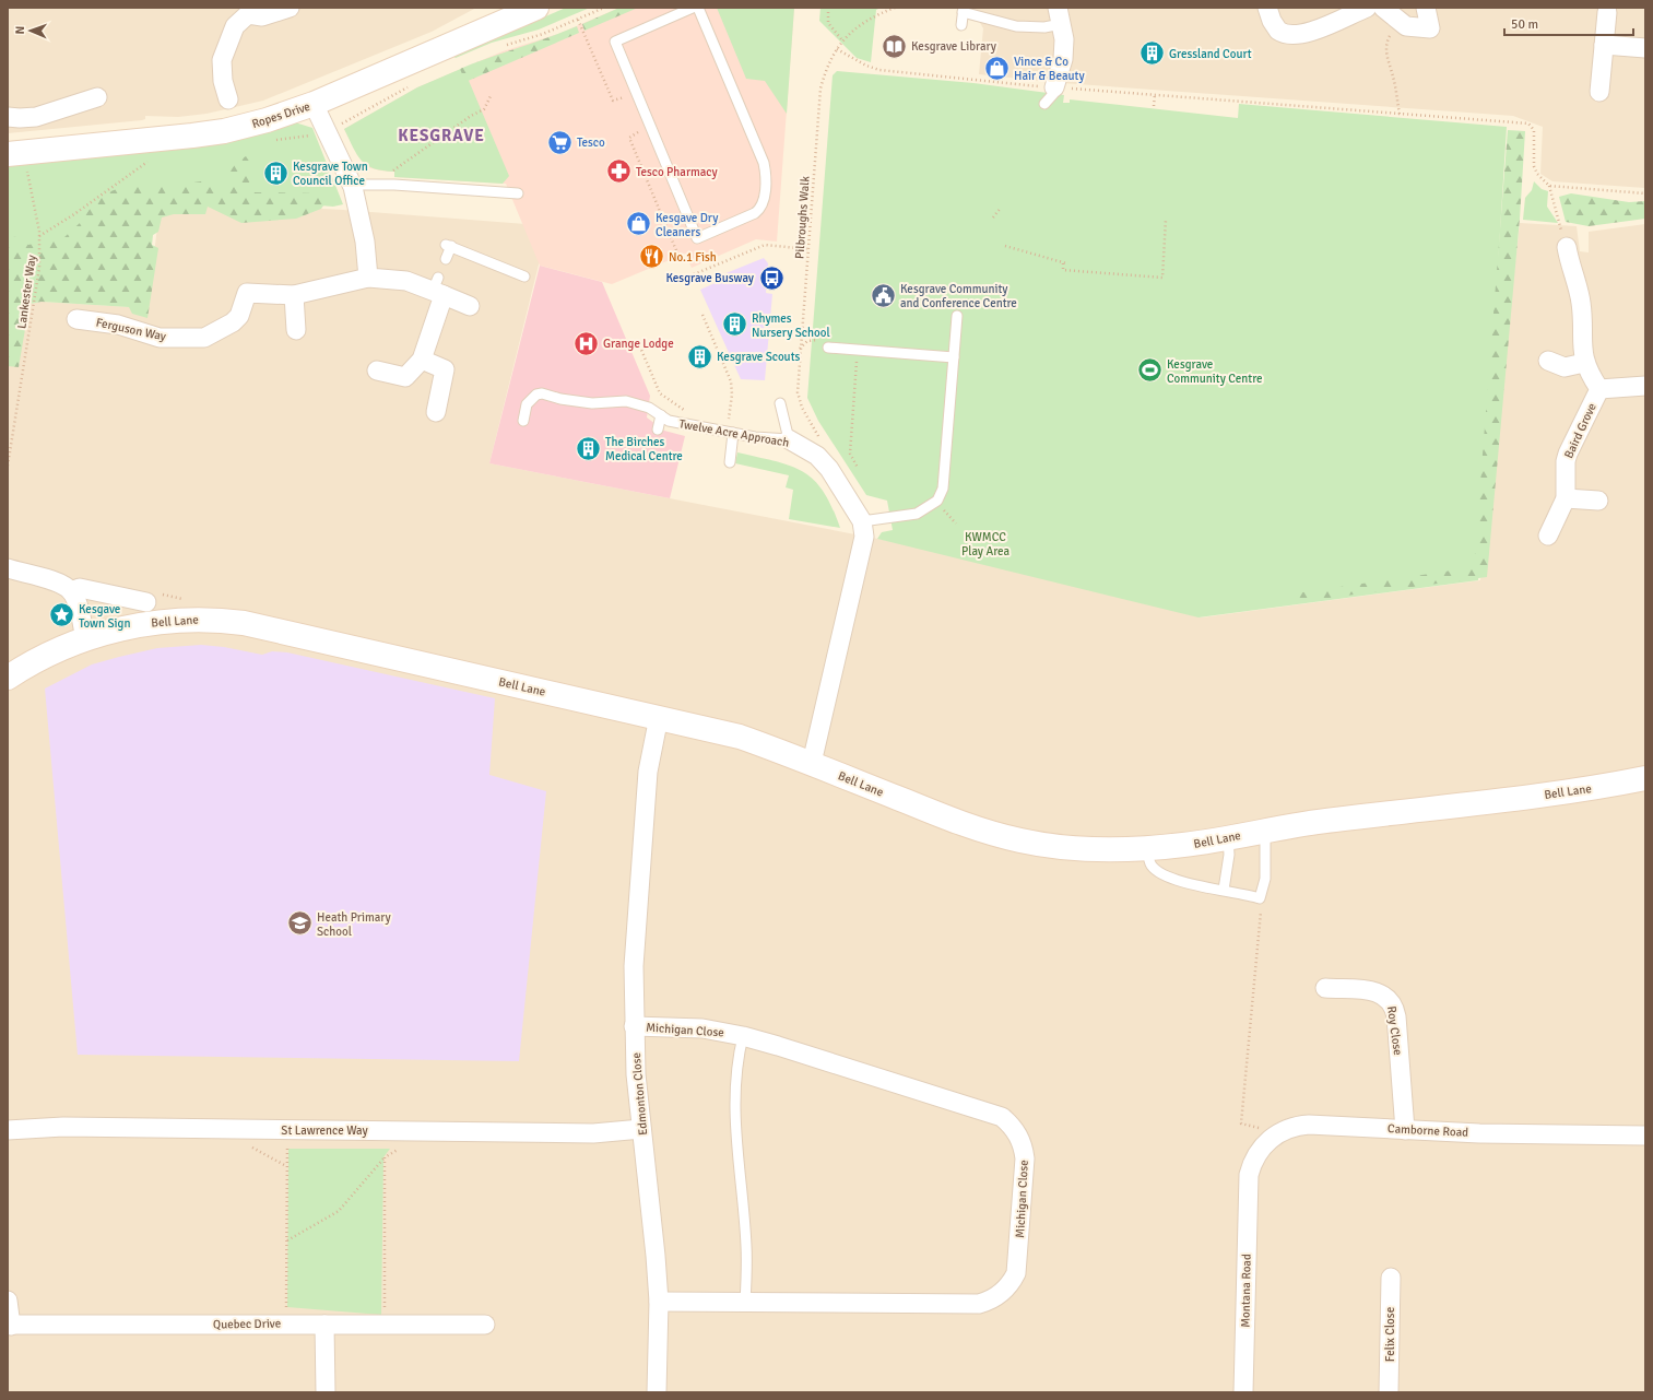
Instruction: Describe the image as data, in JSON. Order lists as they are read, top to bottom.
{
  "streets": {
    "street": [
      "Ropes Drive",
      "Ferguson Way",
      "Baird Grove",
      "Twelve Acre Approach",
      "Bell Lane",
      "Michigan Close",
      "Roy Close",
      "Edmonton Close",
      "St Lawrence Way",
      "Camborne Road",
      "Montana Road",
      "Quebec Drive",
      "Felix Close"
    ],
    "path": ["Pilbroughs Walk", "Lankester Way"]
  },
  "crossings": [
    ["Pilbroughs Walk", "Twelve Acre Approach"],
    ["Bell Lane", "Edmonton Close"],
    ["Michigan Close", "Edmonton Close"],
    ["Roy Close", "Camborne Road"],
    ["Edmonton Close", "St Lawrence Way"],
    ["Camborne Road", "Montana Road"]
  ],
  "districts": ["KESGRAVE"],
  "parks": ["KWMCC Play Area"],
  "places": {
    "library": ["Kesgrave Library"],
    "building": [
      "Gressland Court",
      "Kesgrave Town Council Office",
      "Rhymes Nursery School",
      "Kesgrave Scouts",
      "The Birches Medical Centre"
    ],
    "shop": ["Vince & Co Hair & Beauty", "Kesgave Dry Cleaners"],
    "supermarket": ["Tesco"],
    "pharmacy": ["Tesco Pharmacy"],
    "restaurant": ["No.1 Fish"],
    "bus stop": ["Kesgrave Busway"],
    "public building": ["Kesgrave Community and Conference Centre"],
    "hospital": ["Grange Lodge"],
    "sports": ["Kesgrave Community Centre"],
    "place": ["Kesgave Town Sign"],
    "school or university": ["Heath Primary School"]
  },
  "scale_bar": "50 m",
  "north": "left"
}
